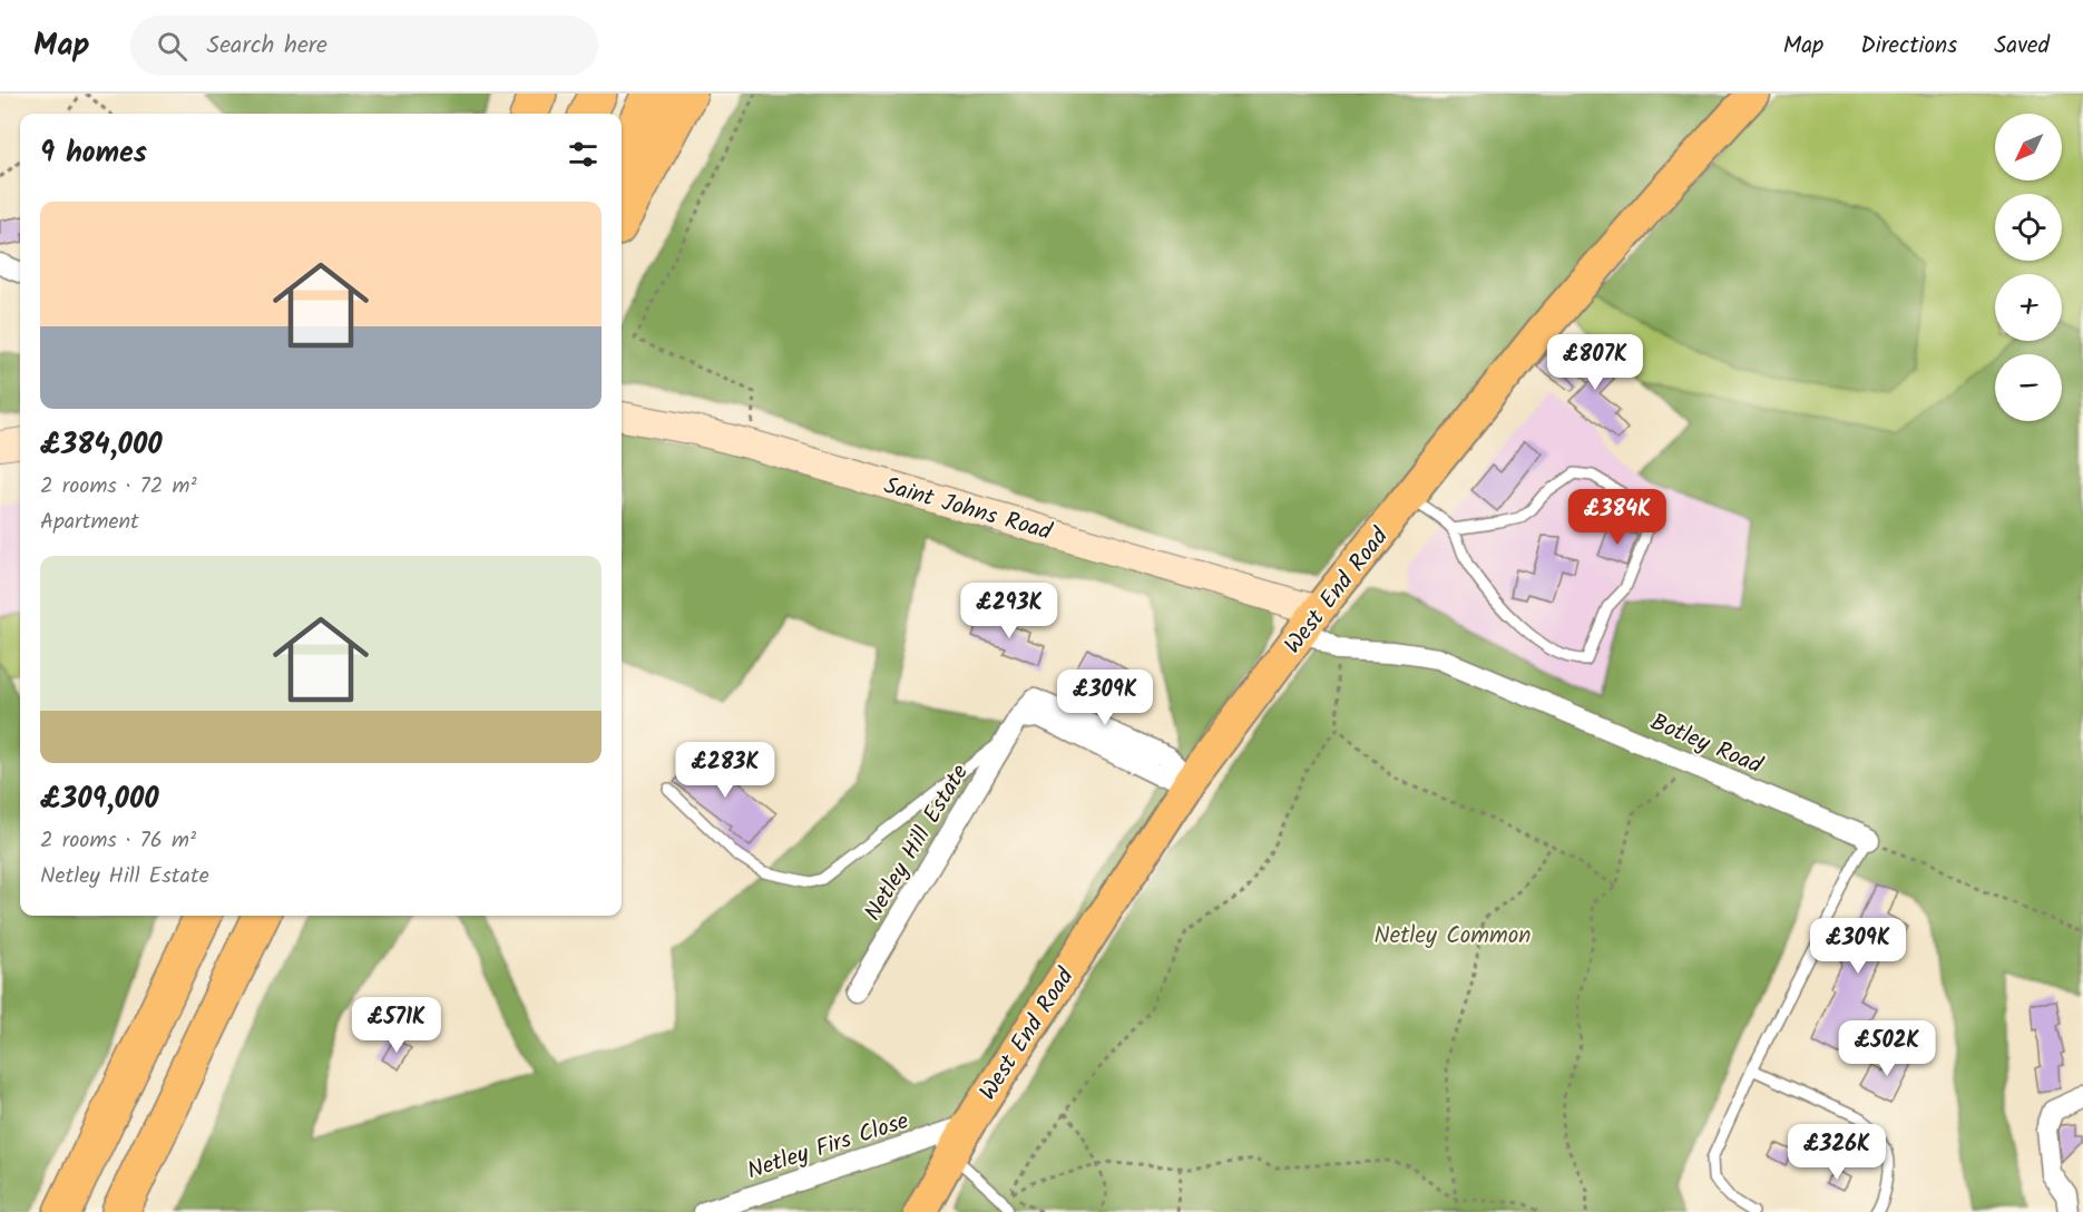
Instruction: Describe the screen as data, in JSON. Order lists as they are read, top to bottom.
{
  "streets": {
    "main road": ["Saint Johns Road", "West End Road"],
    "street": ["Botley Road", "Netley Hill Estate", "Netley Firs Close"]
  },
  "crossings": [
    ["Saint Johns Road", "West End Road"],
    ["Saint Johns Road", "Botley Road"],
    ["West End Road", "Botley Road"],
    ["West End Road", "Netley Hill Estate"],
    ["West End Road", "Netley Firs Close"]
  ],
  "parks": ["Netley Common"],
  "north": "bottom left",
  "page": {
    "header": "Map",
    "search": "Search here",
    "nav": ["Map", "Directions", "Saved"],
    "map_buttons": ["+", "−"],
    "heading": "9 homes",
    "list": [
      {
        "name": "£384,000",
        "note": "2 rooms · 72 m² · Apartment"
      },
      {
        "name": "£309,000",
        "note": "2 rooms · 76 m² · Netley Hill Estate"
      }
    ],
    "price": [
      "£807K",
      "£384K",
      "£293K",
      "£309K",
      "£283K",
      "£309K",
      "£571K",
      "£502K",
      "£326K"
    ]
  }
}
